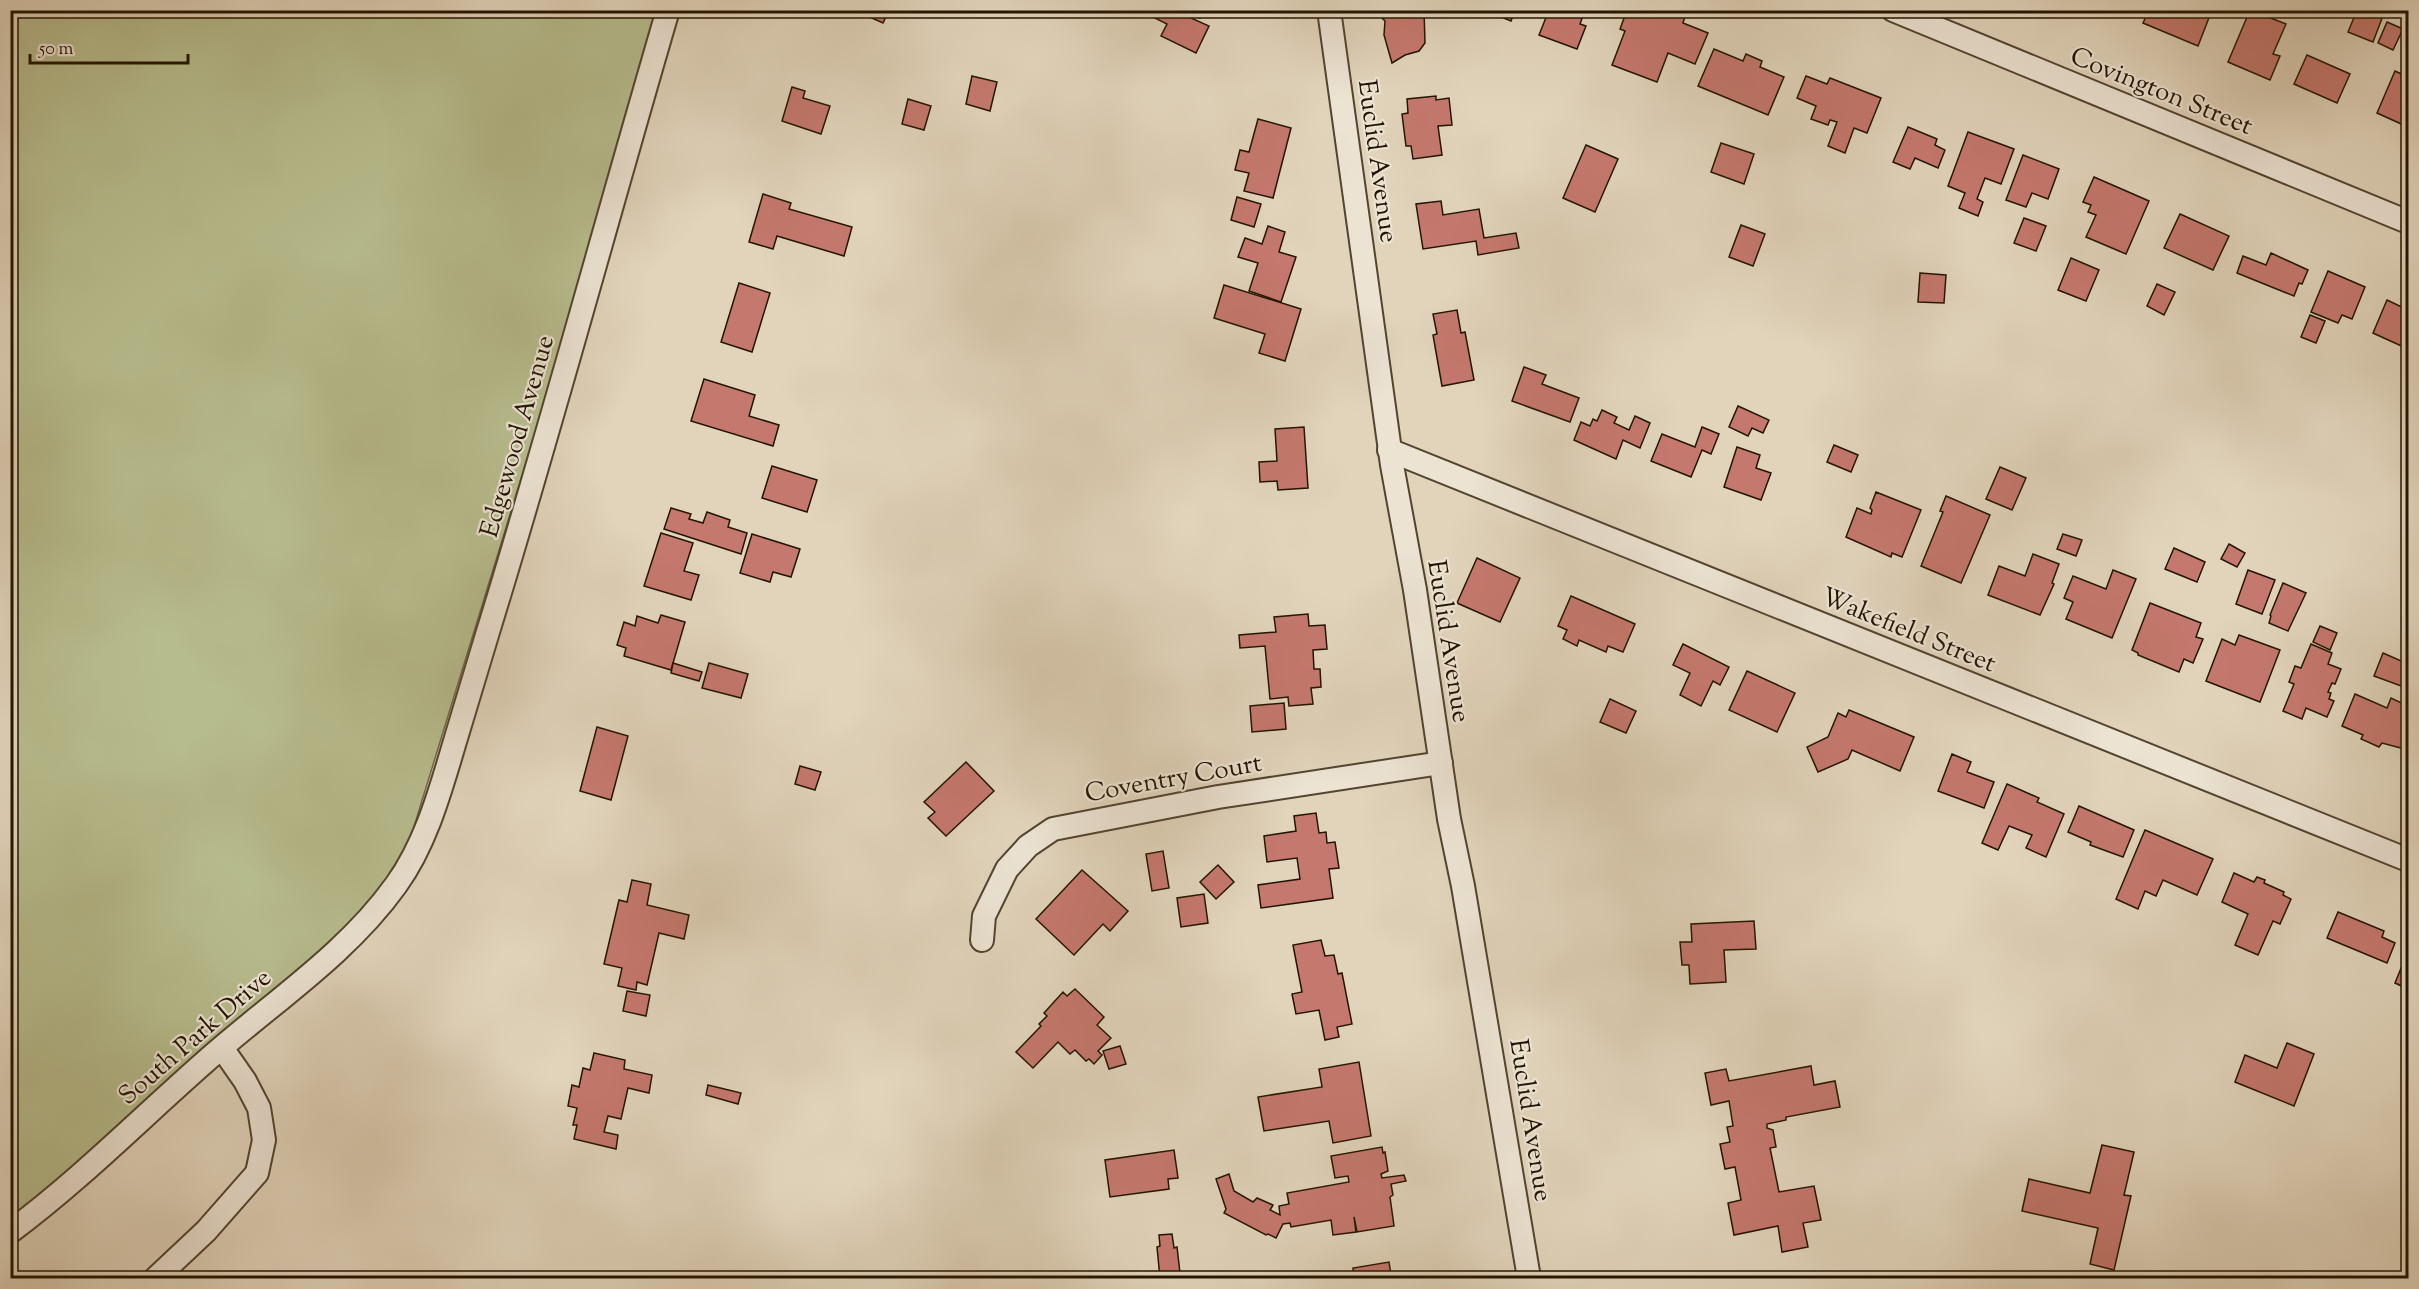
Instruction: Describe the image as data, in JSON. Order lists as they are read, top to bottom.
{
  "streets": {
    "street": [
      "Covington Street",
      "Euclid Avenue",
      "Edgewood Avenue",
      "Wakefield Street",
      "Coventry Court",
      "South Park Drive"
    ]
  },
  "crossings": [
    ["Euclid Avenue", "Wakefield Street"],
    ["Euclid Avenue", "Coventry Court"],
    ["Edgewood Avenue", "South Park Drive"]
  ],
  "scale_bar": "50 m"
}
